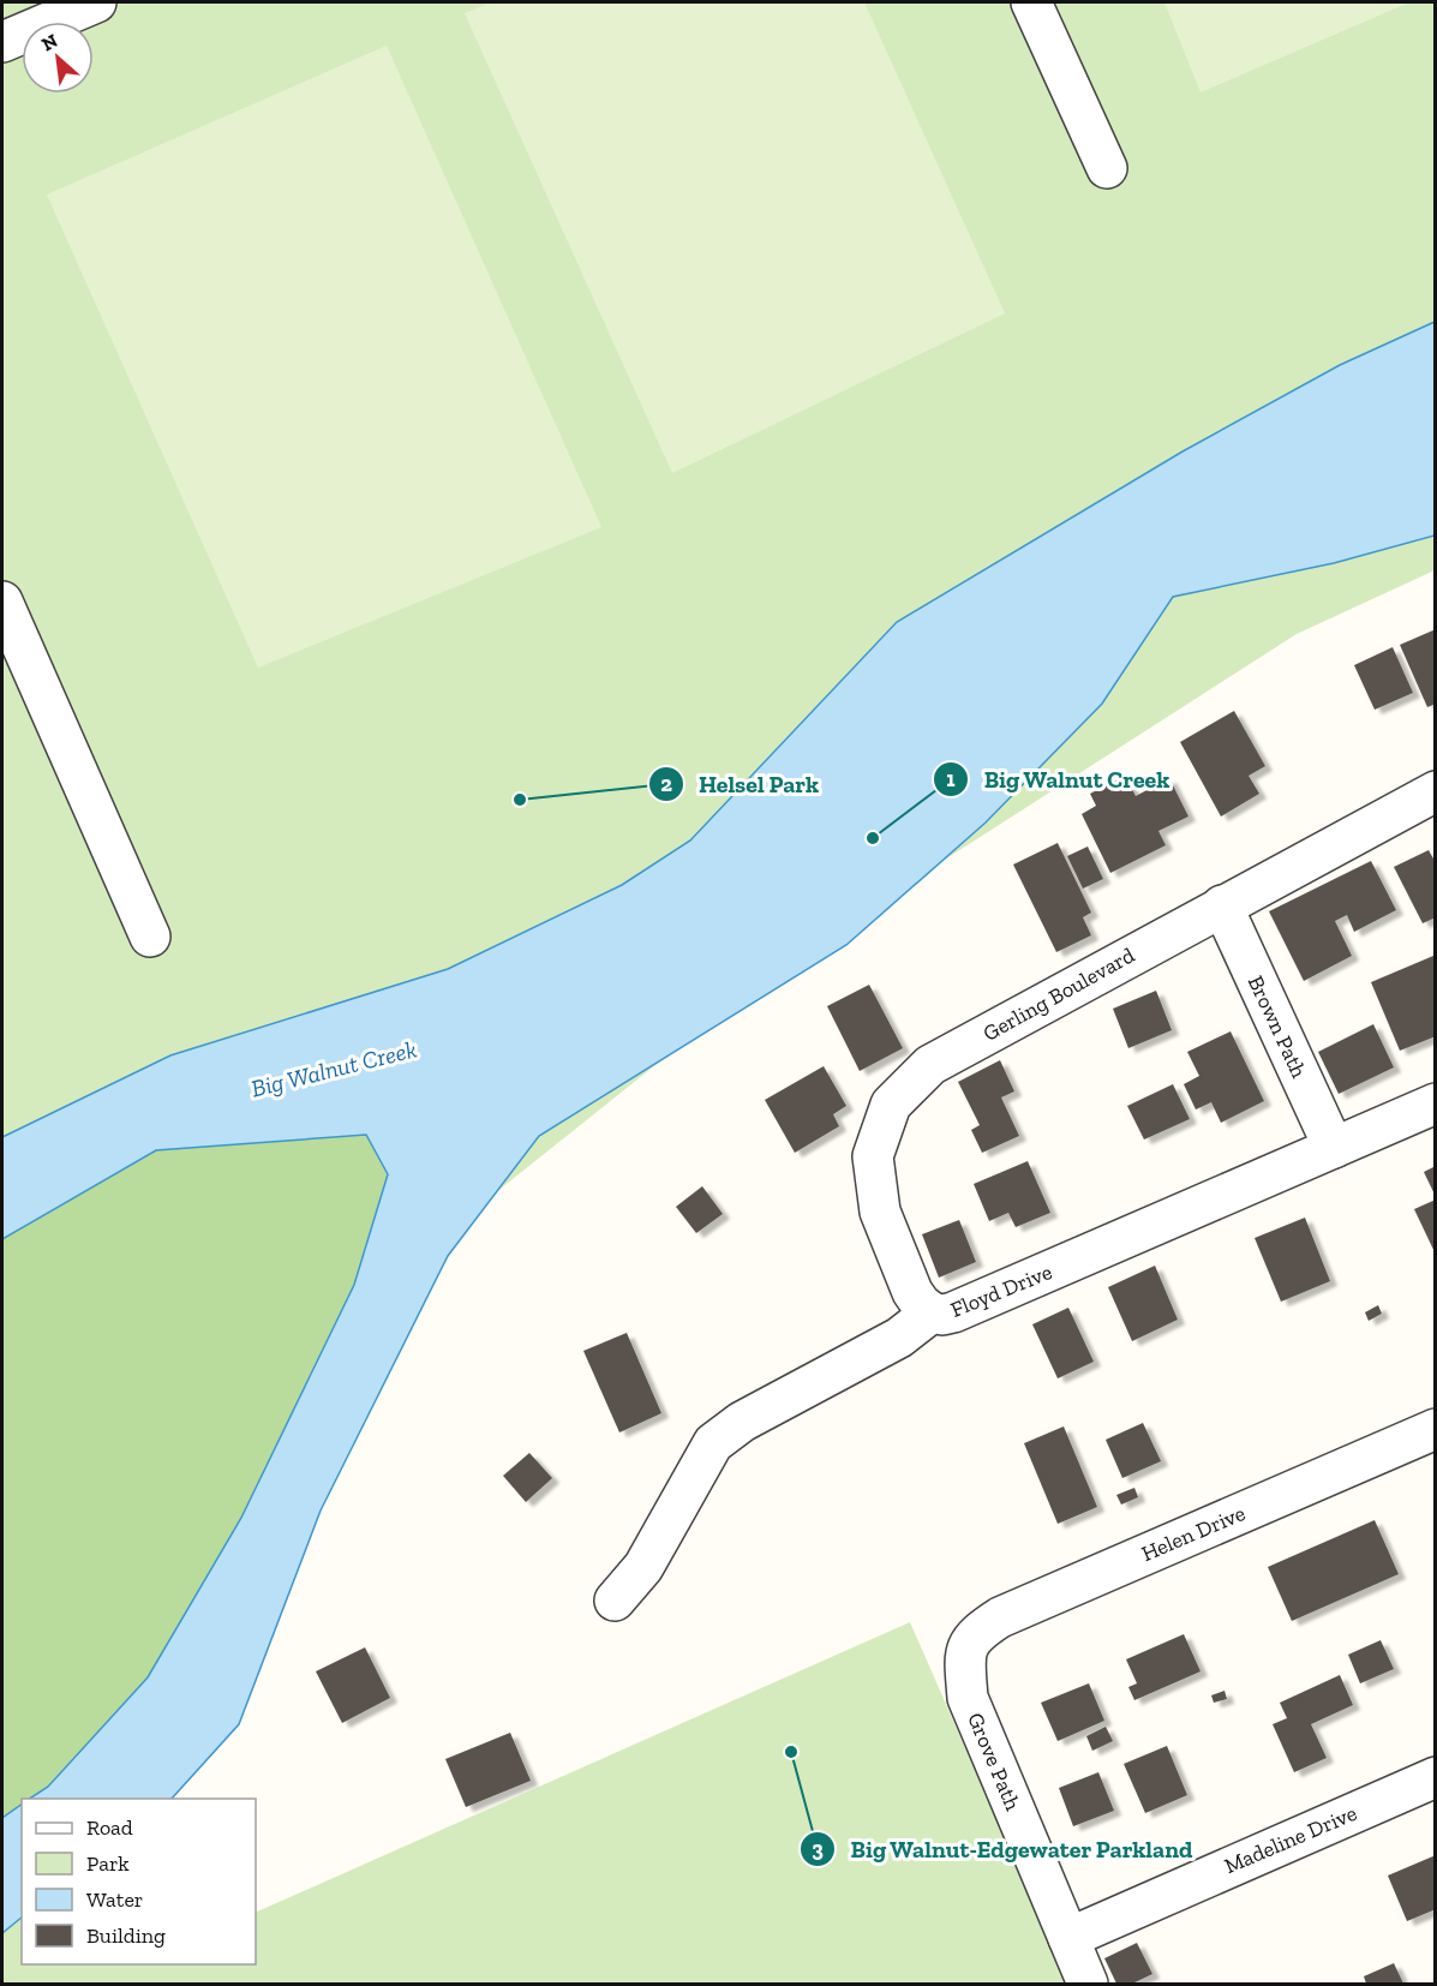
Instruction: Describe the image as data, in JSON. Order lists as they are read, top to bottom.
{
  "streets": {
    "street": [
      "Gerling Boulevard",
      "Brown Path",
      "Floyd Drive",
      "Helen Drive",
      "Grove Path",
      "Madeline Drive"
    ]
  },
  "crossings": [
    ["Gerling Boulevard", "Brown Path"],
    ["Gerling Boulevard", "Floyd Drive"],
    ["Brown Path", "Floyd Drive"],
    ["Helen Drive", "Grove Path"],
    ["Grove Path", "Madeline Drive"]
  ],
  "water": ["Big Walnut Creek"],
  "places": ["Helsel Park", "Big Walnut Creek", "Big Walnut-Edgewater Parkland"],
  "legend": [
    "Road",
    "Park",
    "Water",
    "Building"
  ],
  "north": "top left"
}
